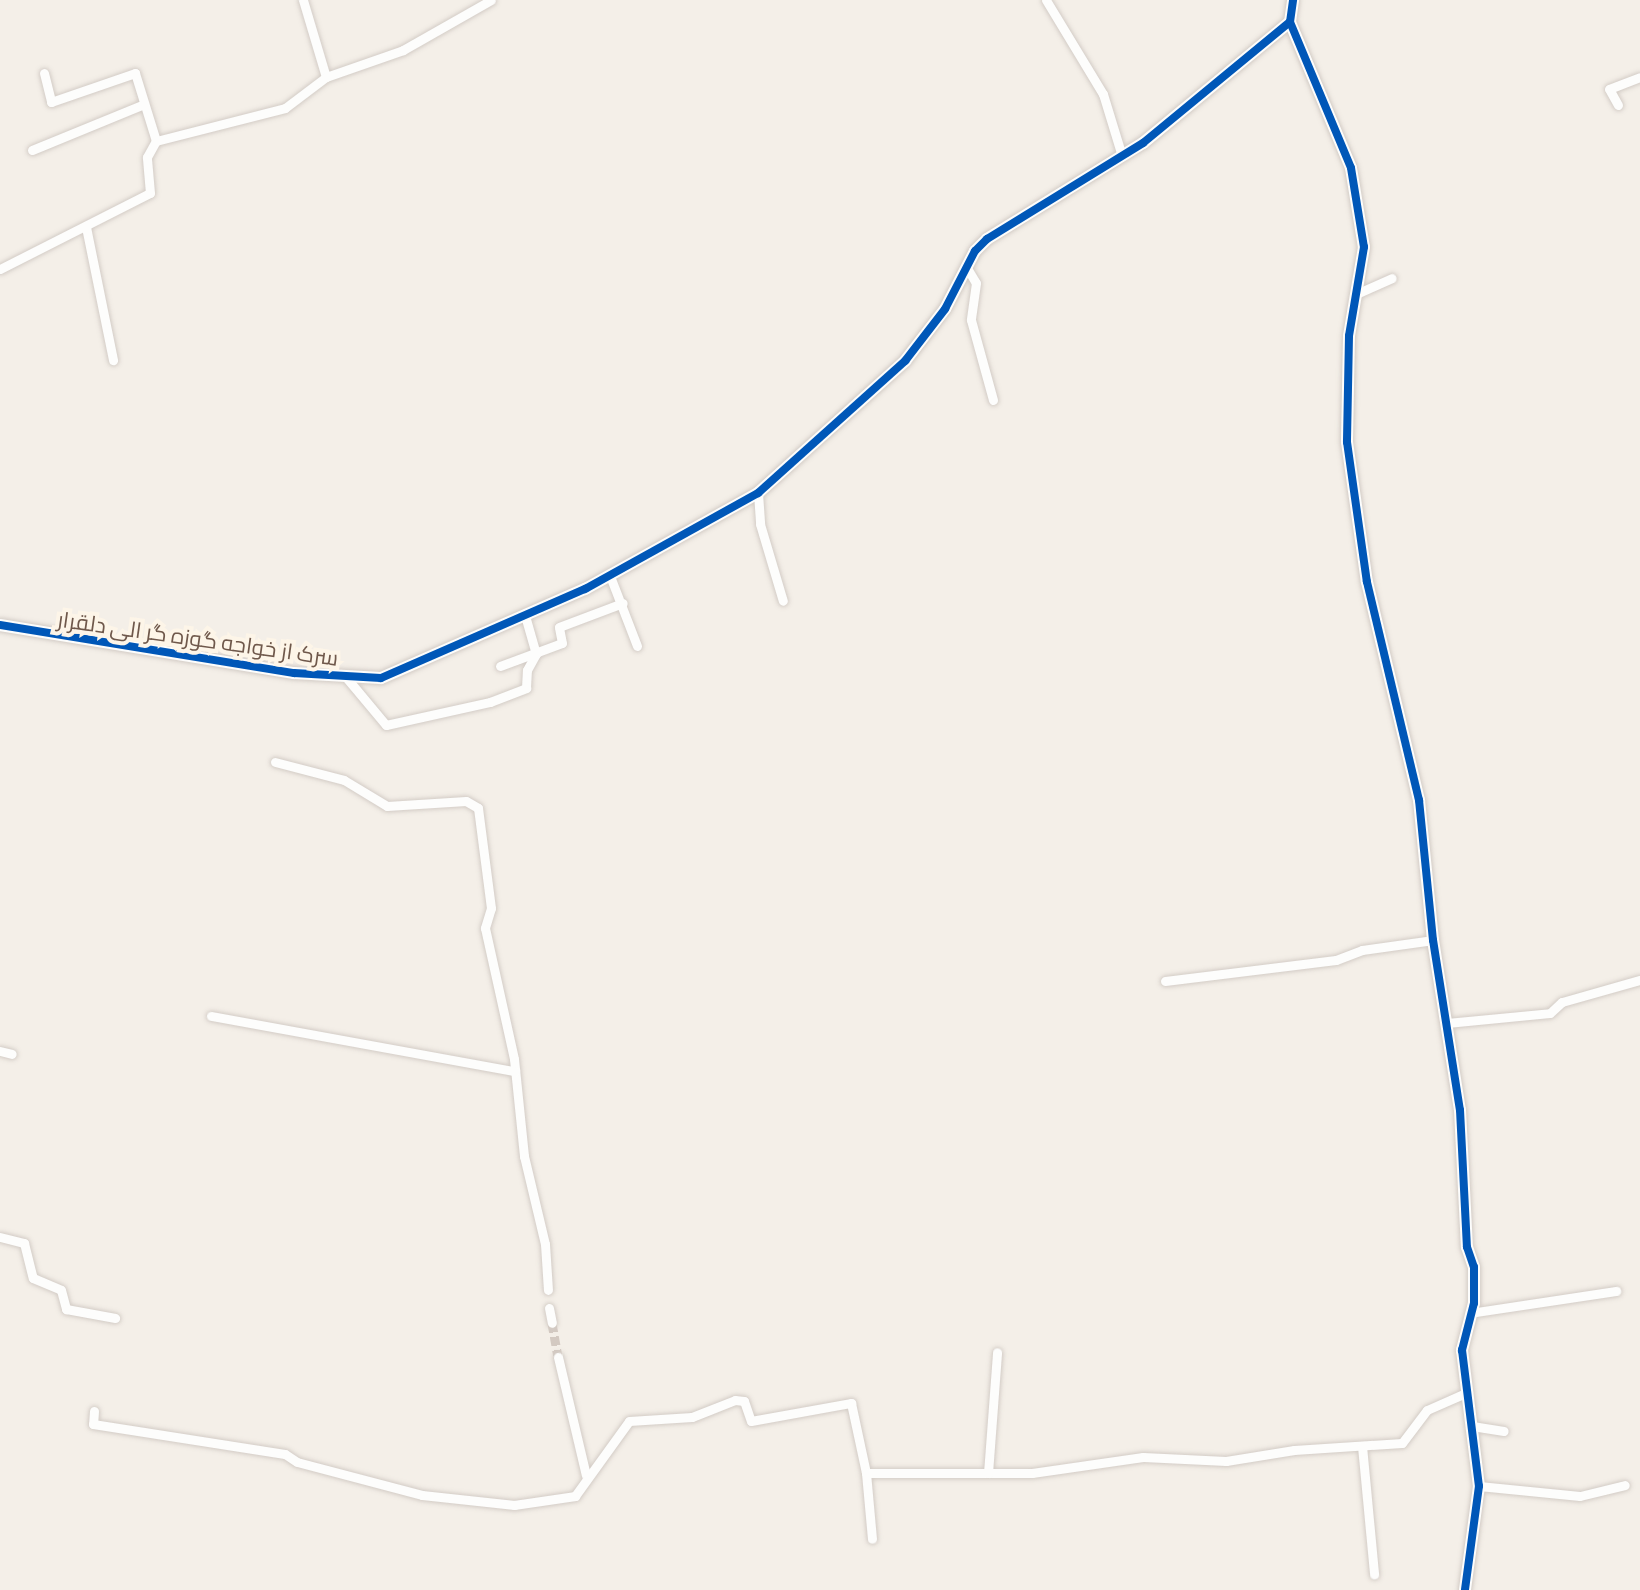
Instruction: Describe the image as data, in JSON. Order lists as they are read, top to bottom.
{
  "streets": {
    "street": ["سرک از خواجه گوزه گر الی دلقرار"]
  }
}
